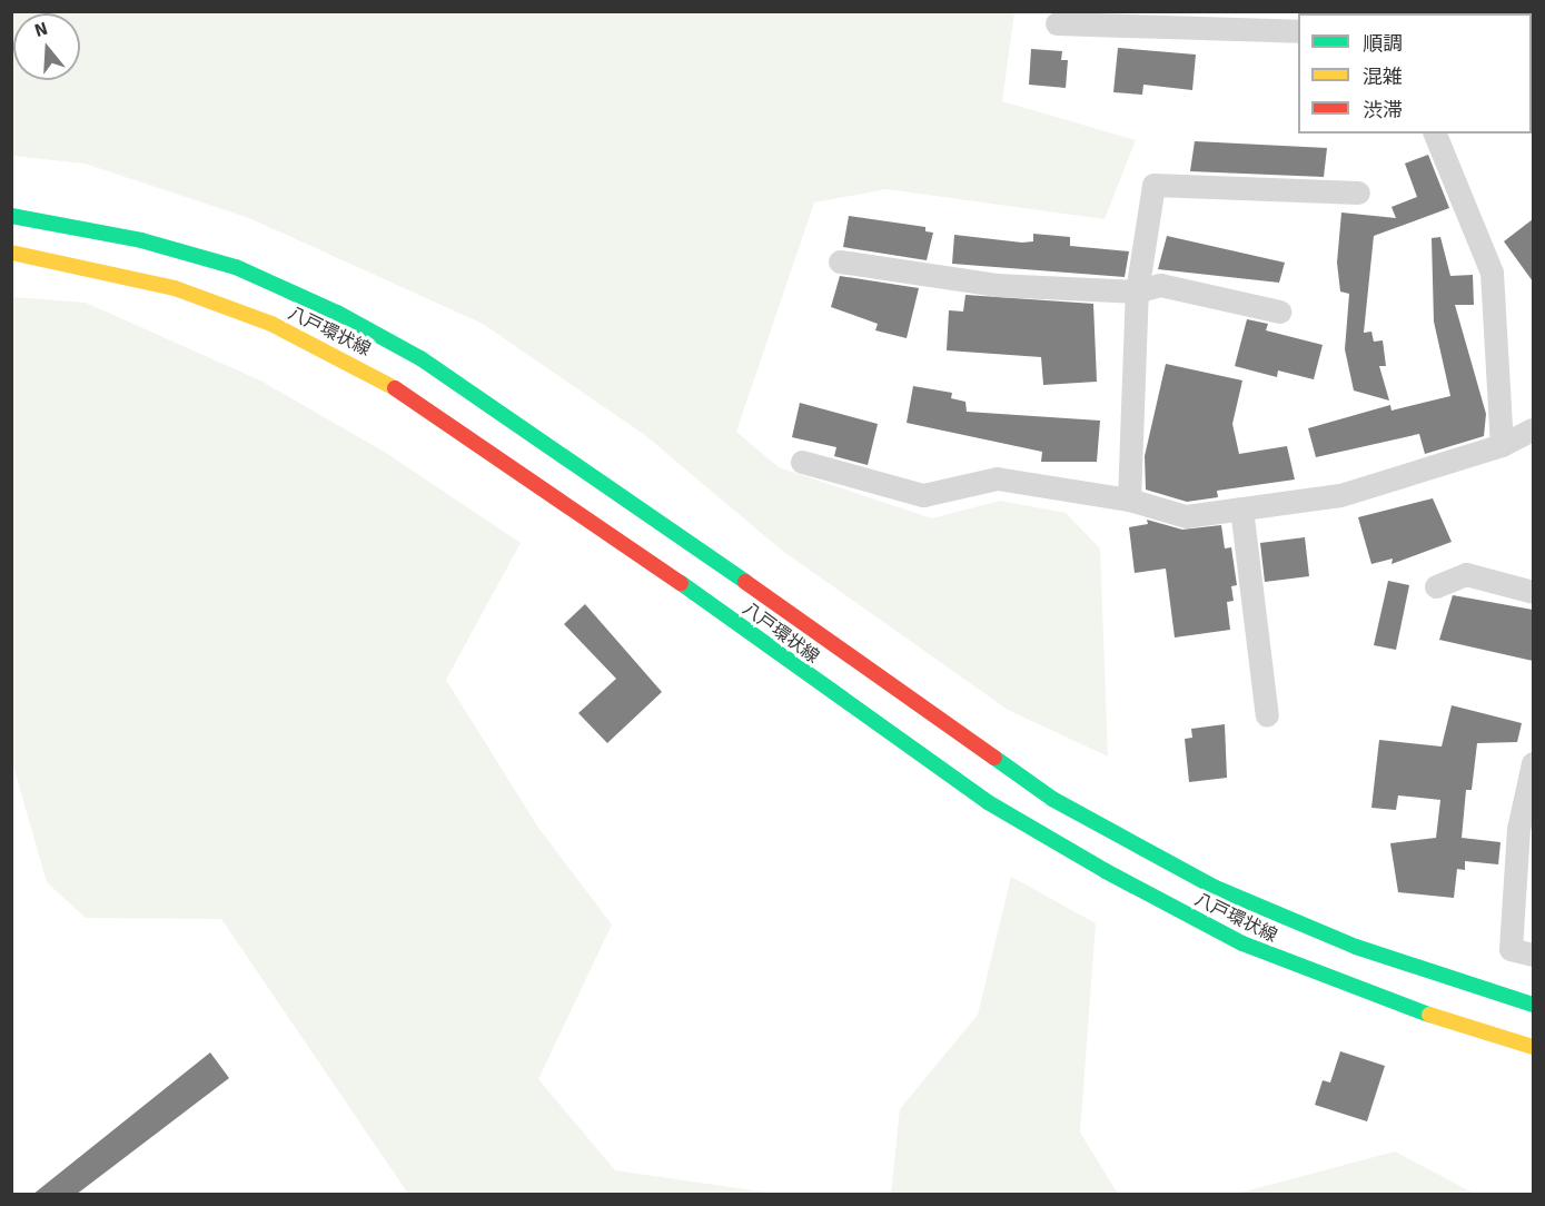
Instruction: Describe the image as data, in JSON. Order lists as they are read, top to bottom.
{
  "streets": {
    "main road": ["八戸環状線"]
  },
  "legend": ["順調", "混雑", "渋滞"],
  "north": "top"
}
